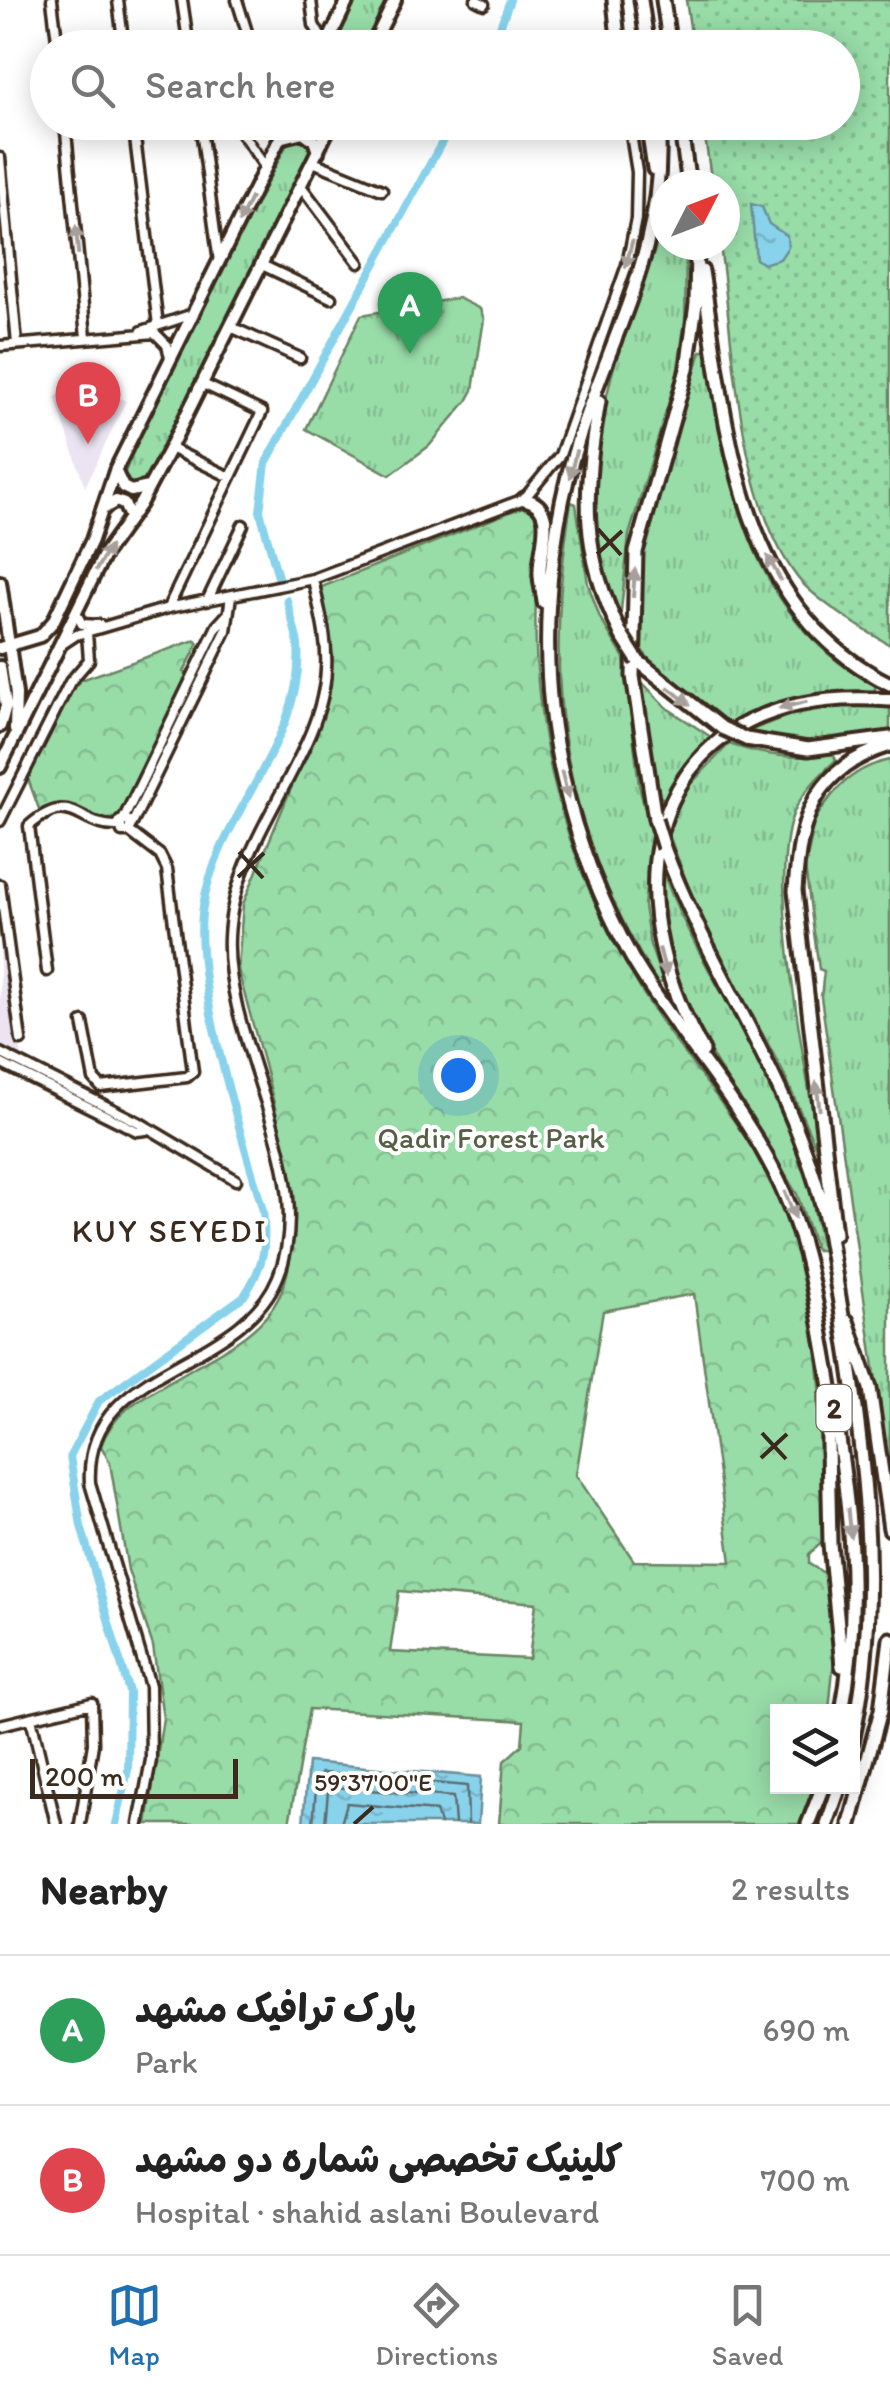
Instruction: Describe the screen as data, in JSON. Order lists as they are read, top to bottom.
{
  "streets": {
    "highway": ["2"]
  },
  "districts": ["KUY SEYEDI"],
  "parks": ["Qadir Forest Park"],
  "scale_bar": "200 m",
  "north": "top right",
  "page": {
    "search": "Search here",
    "pins": ["A", "B"],
    "scale": "200 m",
    "heading": ["Nearby", "2 results"],
    "list": [
      {
        "mark": "A",
        "name": "پارک ترافیک مشهد",
        "note": "Park",
        "value": "690 m"
      },
      {
        "mark": "B",
        "name": "کلینیک تخصصی شمار‌ه دو مشهد",
        "note": "Hospital · shahid aslani Boulevard",
        "value": "700 m"
      }
    ],
    "nav": ["Map", "Directions", "Saved"]
  },
  "coordinates": ["59°37'00\"E"]
}
